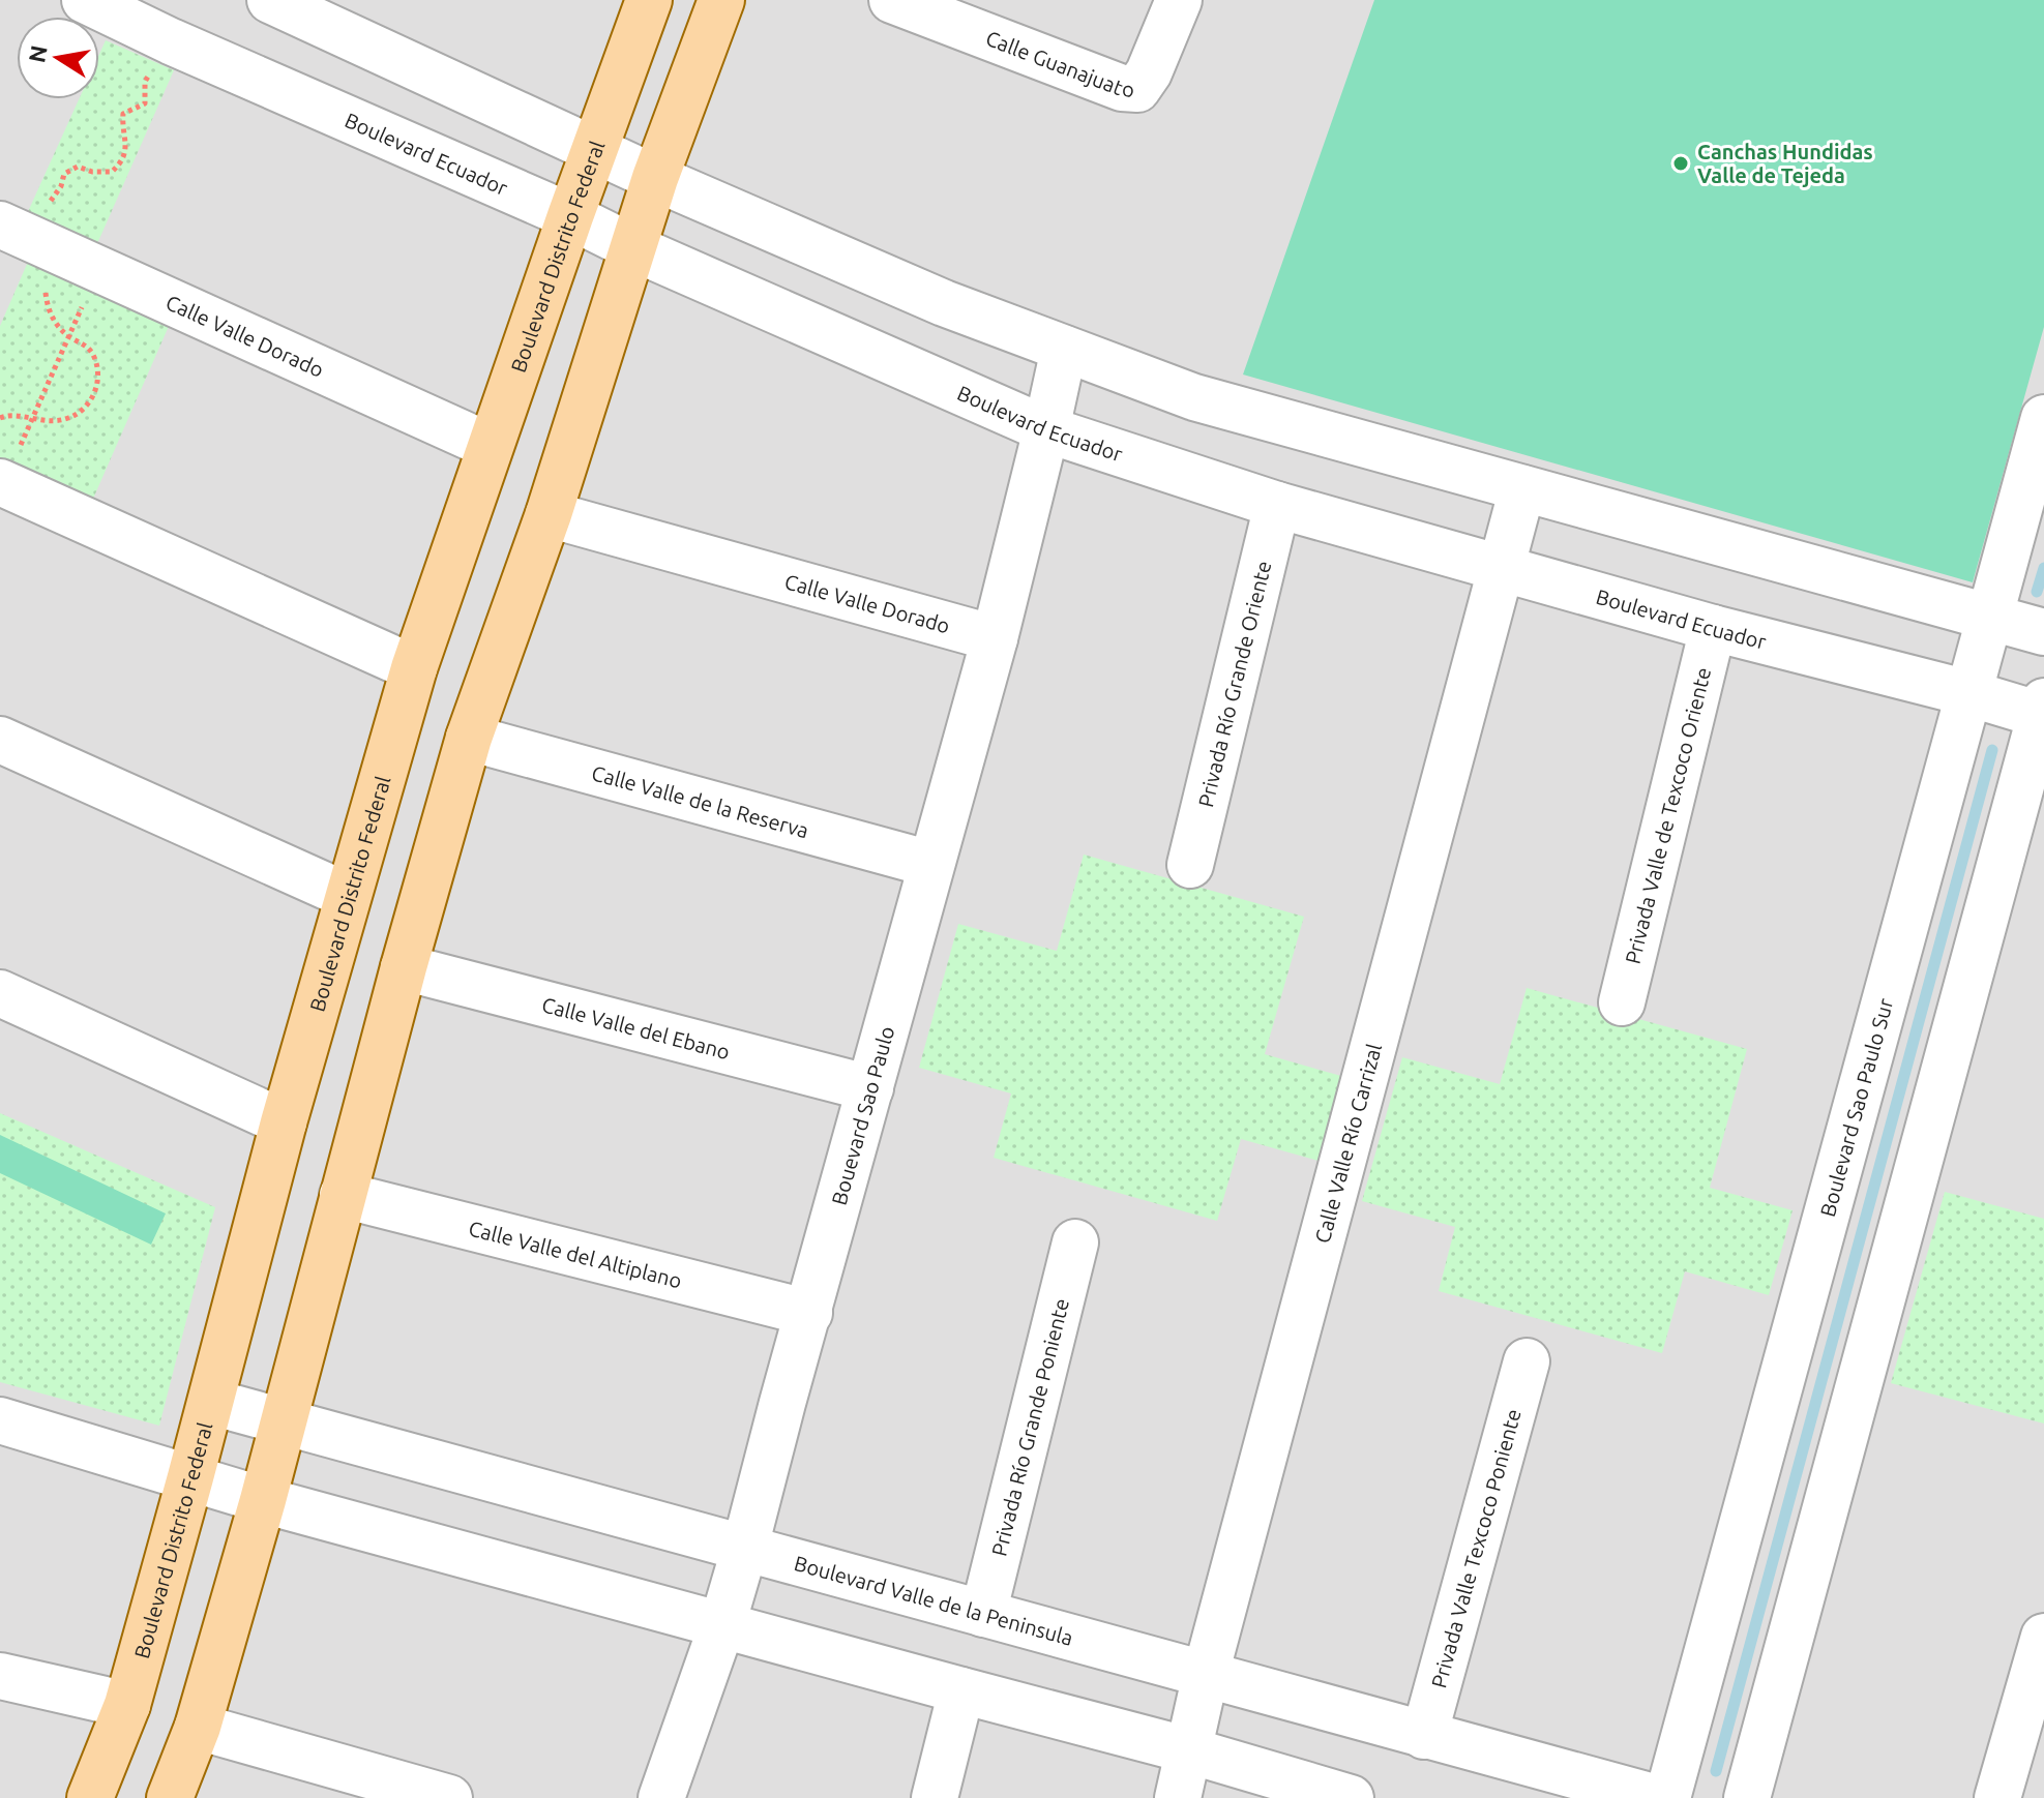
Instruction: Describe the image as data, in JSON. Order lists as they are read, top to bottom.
{
  "streets": {
    "main road": ["Boulevard Distrito Federal"],
    "street": [
      "Calle Guanajuato",
      "Boulevard Ecuador",
      "Calle Valle Dorado",
      "Privada Río Grande Oriente",
      "Calle Valle de la Reserva",
      "Privada Valle de Texcoco Oriente",
      "Calle Valle del Ebano",
      "Boulevard Sao Paulo Sur",
      "Bouevard Sao Paulo",
      "Calle Valle Río Carrizal",
      "Calle Valle del Altiplano",
      "Privada Río Grande Poniente",
      "Privada Valle Texcoco Poniente",
      "Boulevard Valle de la Peninsula"
    ]
  },
  "crossings": [
    ["Boulevard Ecuador", "Boulevard Distrito Federal"],
    ["Boulevard Ecuador", "Privada Río Grande Oriente"],
    ["Boulevard Ecuador", "Privada Valle de Texcoco Oriente"],
    ["Boulevard Ecuador", "Boulevard Sao Paulo Sur"],
    ["Boulevard Ecuador", "Bouevard Sao Paulo"],
    ["Boulevard Ecuador", "Calle Valle Río Carrizal"],
    ["Boulevard Distrito Federal", "Calle Valle Dorado"],
    ["Boulevard Distrito Federal", "Boulevard Valle de la Peninsula"],
    ["Calle Valle Dorado", "Bouevard Sao Paulo"],
    ["Calle Valle de la Reserva", "Bouevard Sao Paulo"],
    ["Calle Valle del Ebano", "Bouevard Sao Paulo"],
    ["Bouevard Sao Paulo", "Calle Valle del Altiplano"],
    ["Bouevard Sao Paulo", "Boulevard Valle de la Peninsula"],
    ["Calle Valle Río Carrizal", "Boulevard Valle de la Peninsula"],
    ["Privada Río Grande Poniente", "Boulevard Valle de la Peninsula"],
    ["Privada Valle Texcoco Poniente", "Boulevard Valle de la Peninsula"]
  ],
  "places": ["Canchas Hundidas Valle de Tejeda"],
  "north": "left"
}
